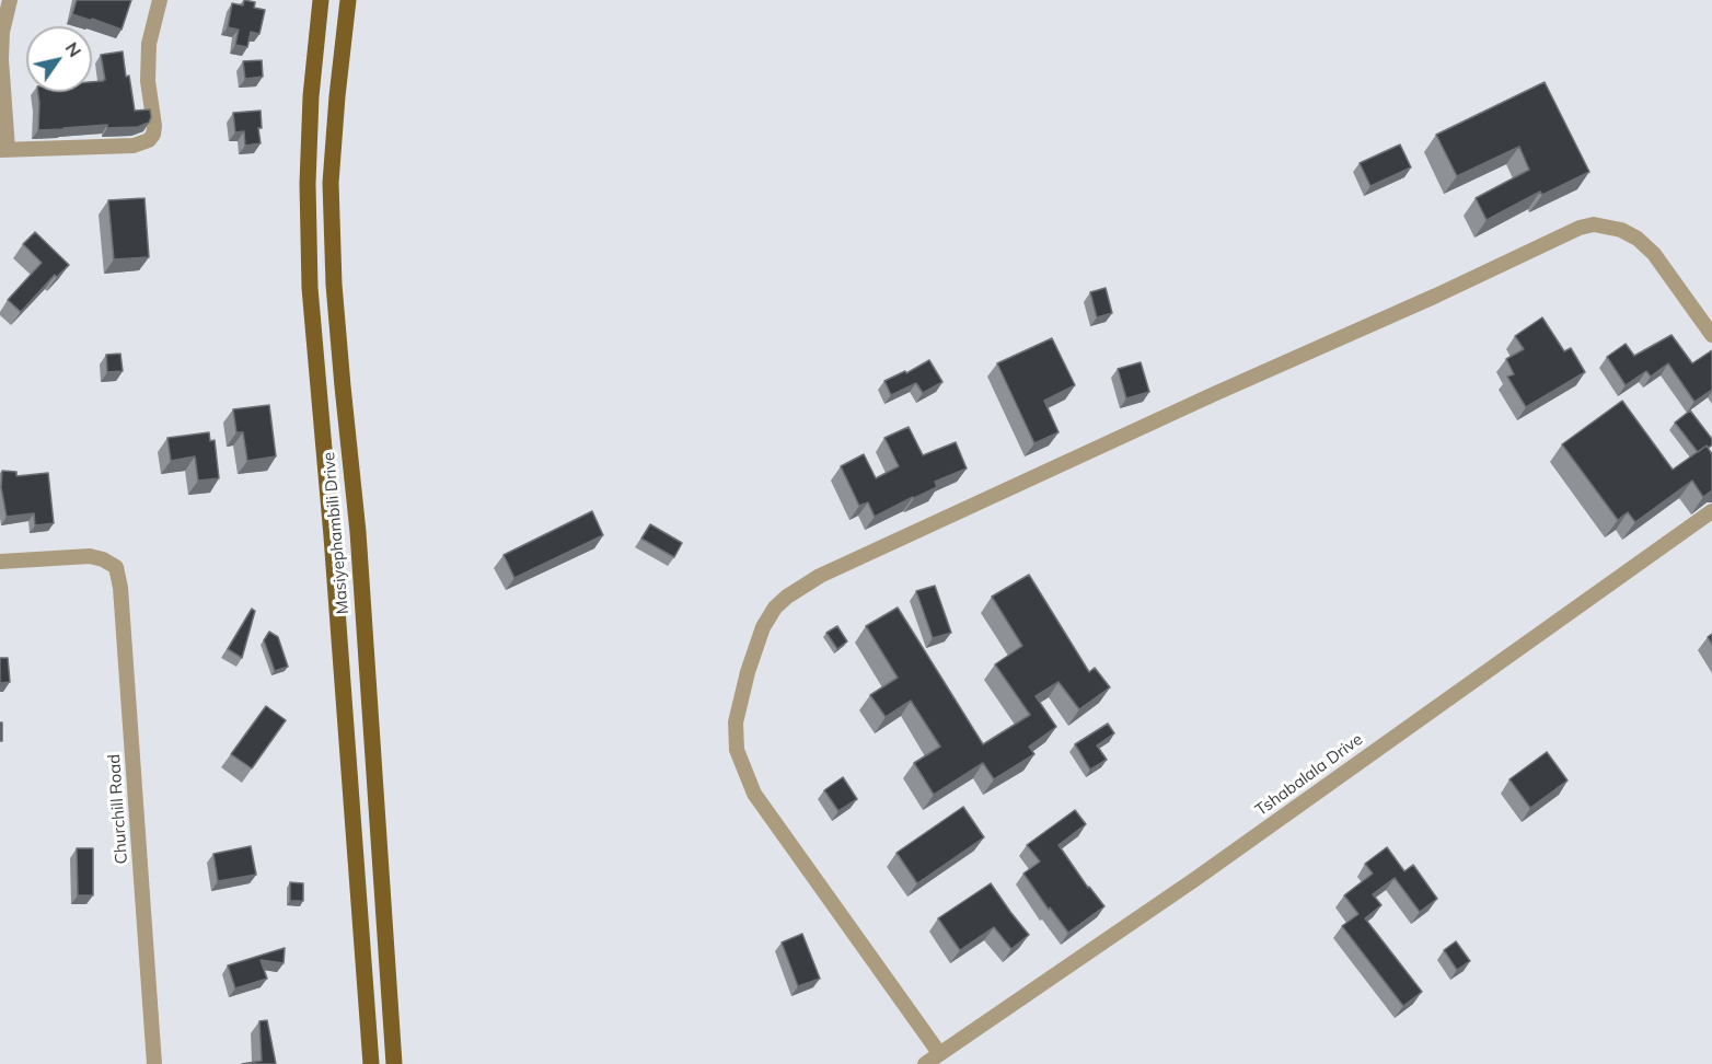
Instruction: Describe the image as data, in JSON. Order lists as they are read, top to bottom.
{
  "streets": {
    "main road": ["Masiyephambili Drive"],
    "street": ["Tshabalala Drive", "Churchill Road"]
  },
  "north": "top right"
}
